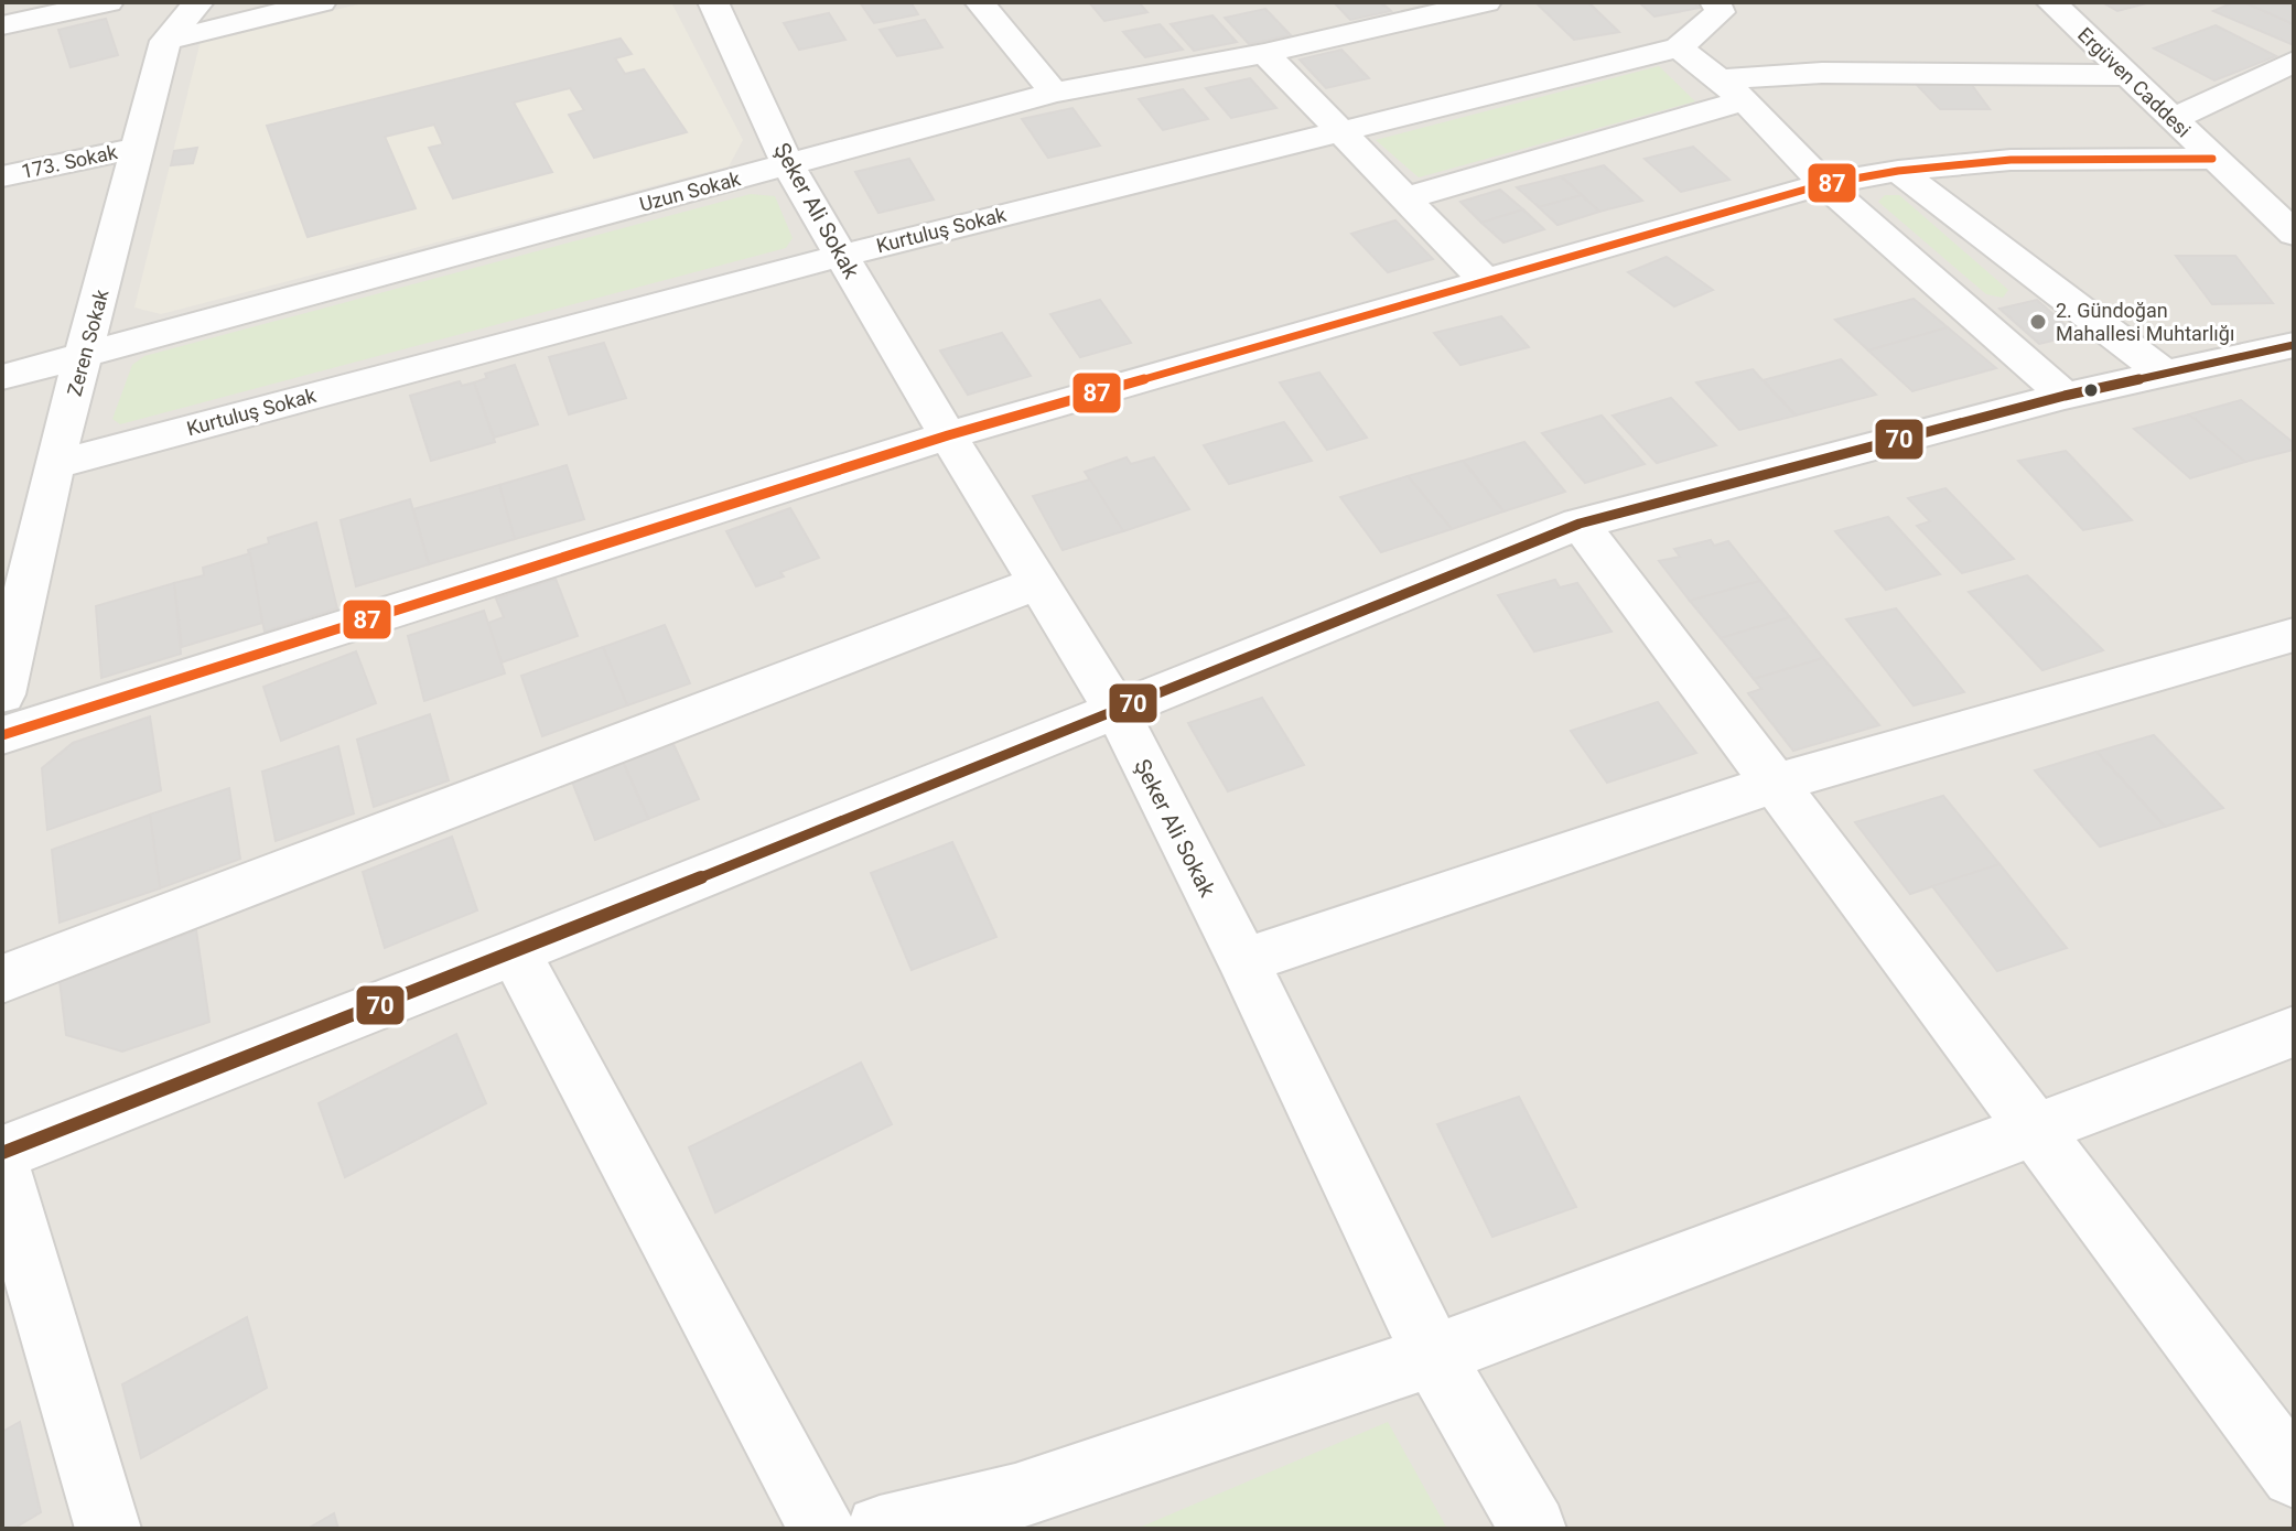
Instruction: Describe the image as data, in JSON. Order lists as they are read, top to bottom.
{
  "streets": {
    "street": [
      "Ergüven Caddesi",
      "173. Sokak",
      "Uzun Sokak",
      "Şeker Ali Sokak",
      "Kurtuluş Sokak",
      "Zeren Sokak"
    ]
  },
  "crossings": [
    ["173. Sokak", "Zeren Sokak"],
    ["Uzun Sokak", "Şeker Ali Sokak"],
    ["Uzun Sokak", "Zeren Sokak"],
    ["Şeker Ali Sokak", "Kurtuluş Sokak"],
    ["Kurtuluş Sokak", "Zeren Sokak"]
  ],
  "places": ["2. Gündoğan Mahallesi Muhtarlığı"],
  "lines": ["transit line 87", "transit line 70"]
}
